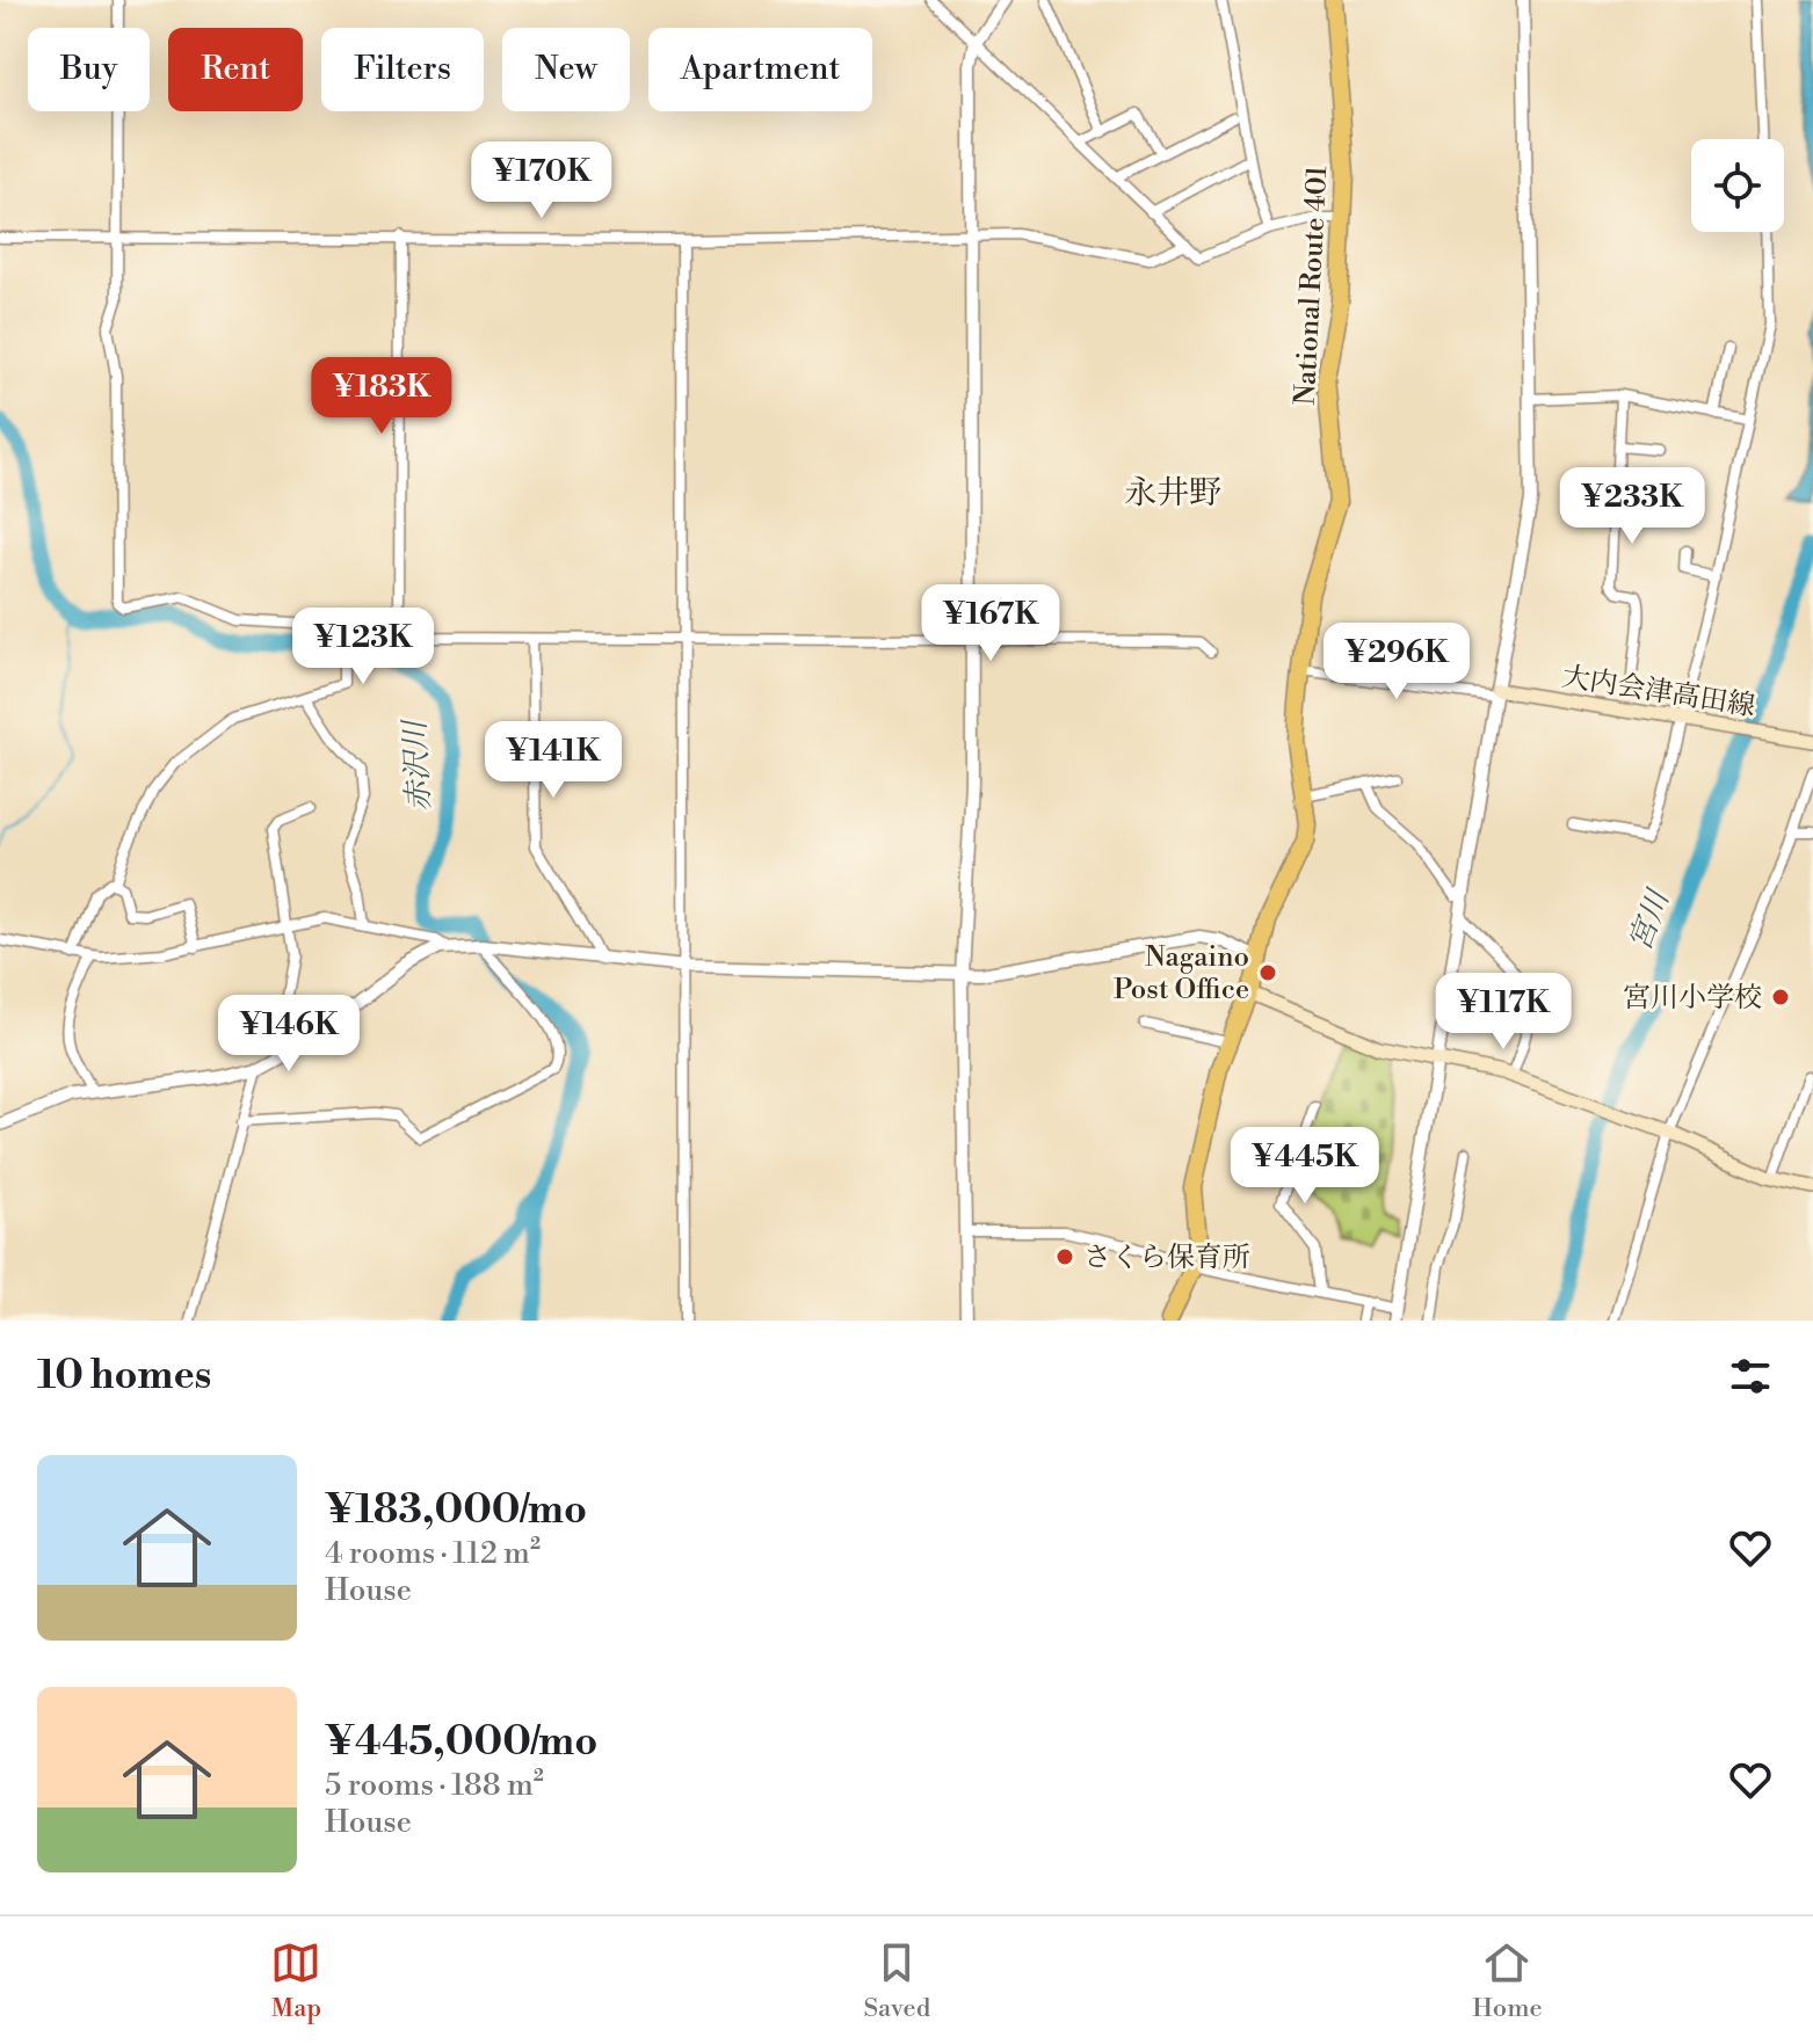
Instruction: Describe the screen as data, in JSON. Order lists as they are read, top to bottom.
{
  "streets": {
    "highway": ["National Route 401"],
    "main road": ["大内会津高田線"]
  },
  "districts": ["永井野"],
  "water": ["赤沢川", "宮川"],
  "places": ["Nagaino Post Office", "宮川小学校", "さくら保育所"],
  "page": {
    "chip": [
      "Buy",
      "Rent",
      "Filters",
      "New",
      "Apartment"
    ],
    "price": [
      "¥170K",
      "¥183K",
      "¥233K",
      "¥167K",
      "¥123K",
      "¥296K",
      "¥141K",
      "¥117K",
      "¥146K",
      "¥445K"
    ],
    "heading": "10 homes",
    "list": [
      {
        "name": "¥183,000/mo",
        "note": "4 rooms · 112 m² · House"
      },
      {
        "name": "¥445,000/mo",
        "note": "5 rooms · 188 m² · House"
      }
    ],
    "tabs": ["Map", "Saved", "Home"]
  }
}
